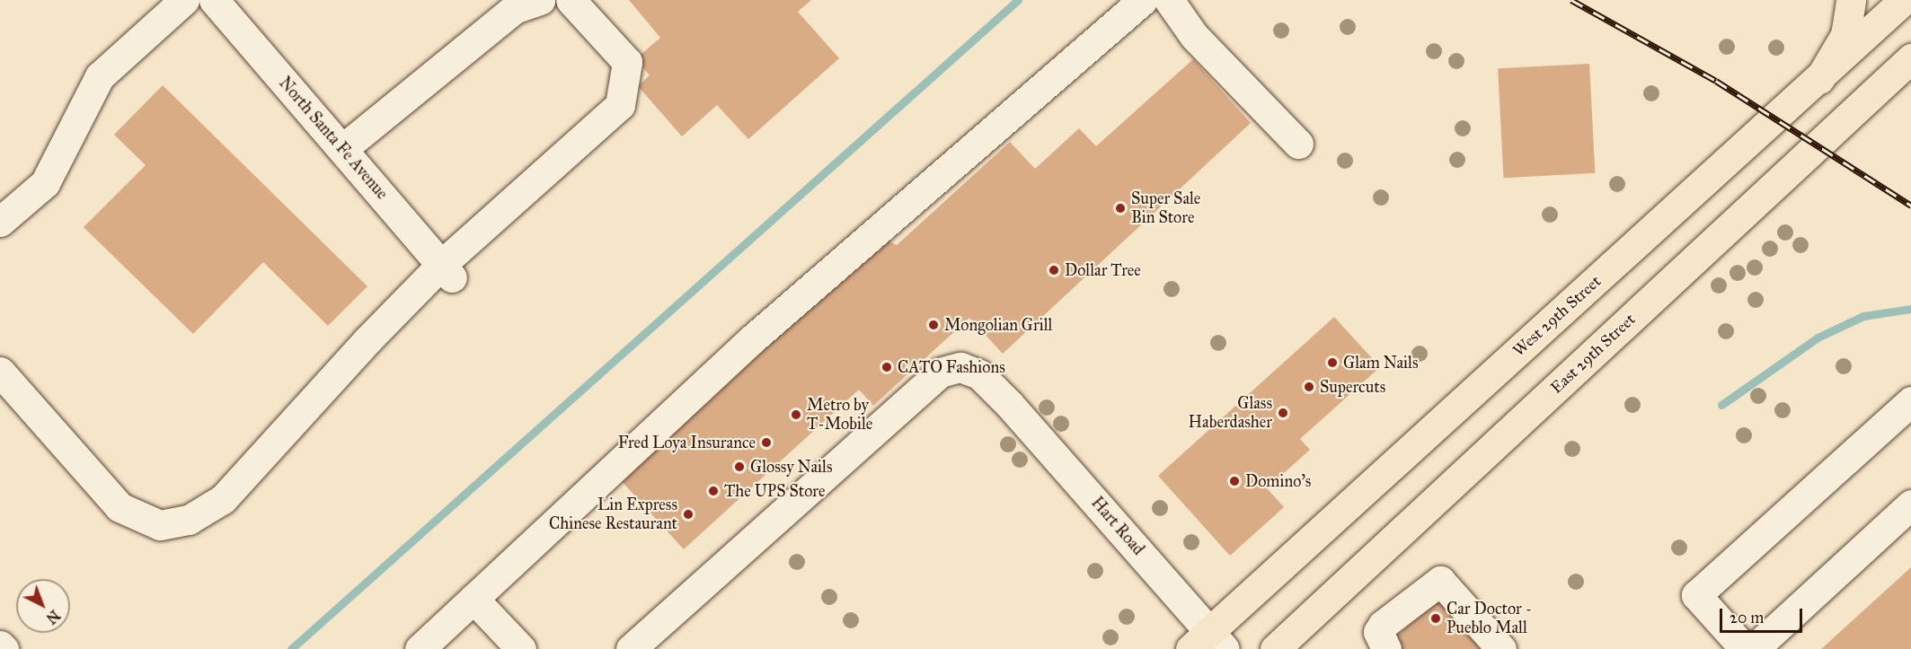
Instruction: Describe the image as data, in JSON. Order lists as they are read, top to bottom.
{
  "streets": {
    "main road": ["West 29th Street", "East 29th Street"],
    "street": ["North Santa Fe Avenue", "Hart Road"]
  },
  "crossings": [
    ["West 29th Street", "Hart Road"]
  ],
  "places": [
    "Super Sale Bin Store",
    "Dollar Tree",
    "Mongolian Grill",
    "Glam Nails",
    "CATO Fashions",
    "Supercuts",
    "Glass Haberdasher",
    "Metro by T-Mobile",
    "Fred Loya Insurance",
    "Glossy Nails",
    "Domino's",
    "The UPS Store",
    "Lin Express Chinese Restaurant",
    "Car Doctor - Pueblo Mall"
  ],
  "scale_bar": "20 m",
  "north": "bottom right"
}
